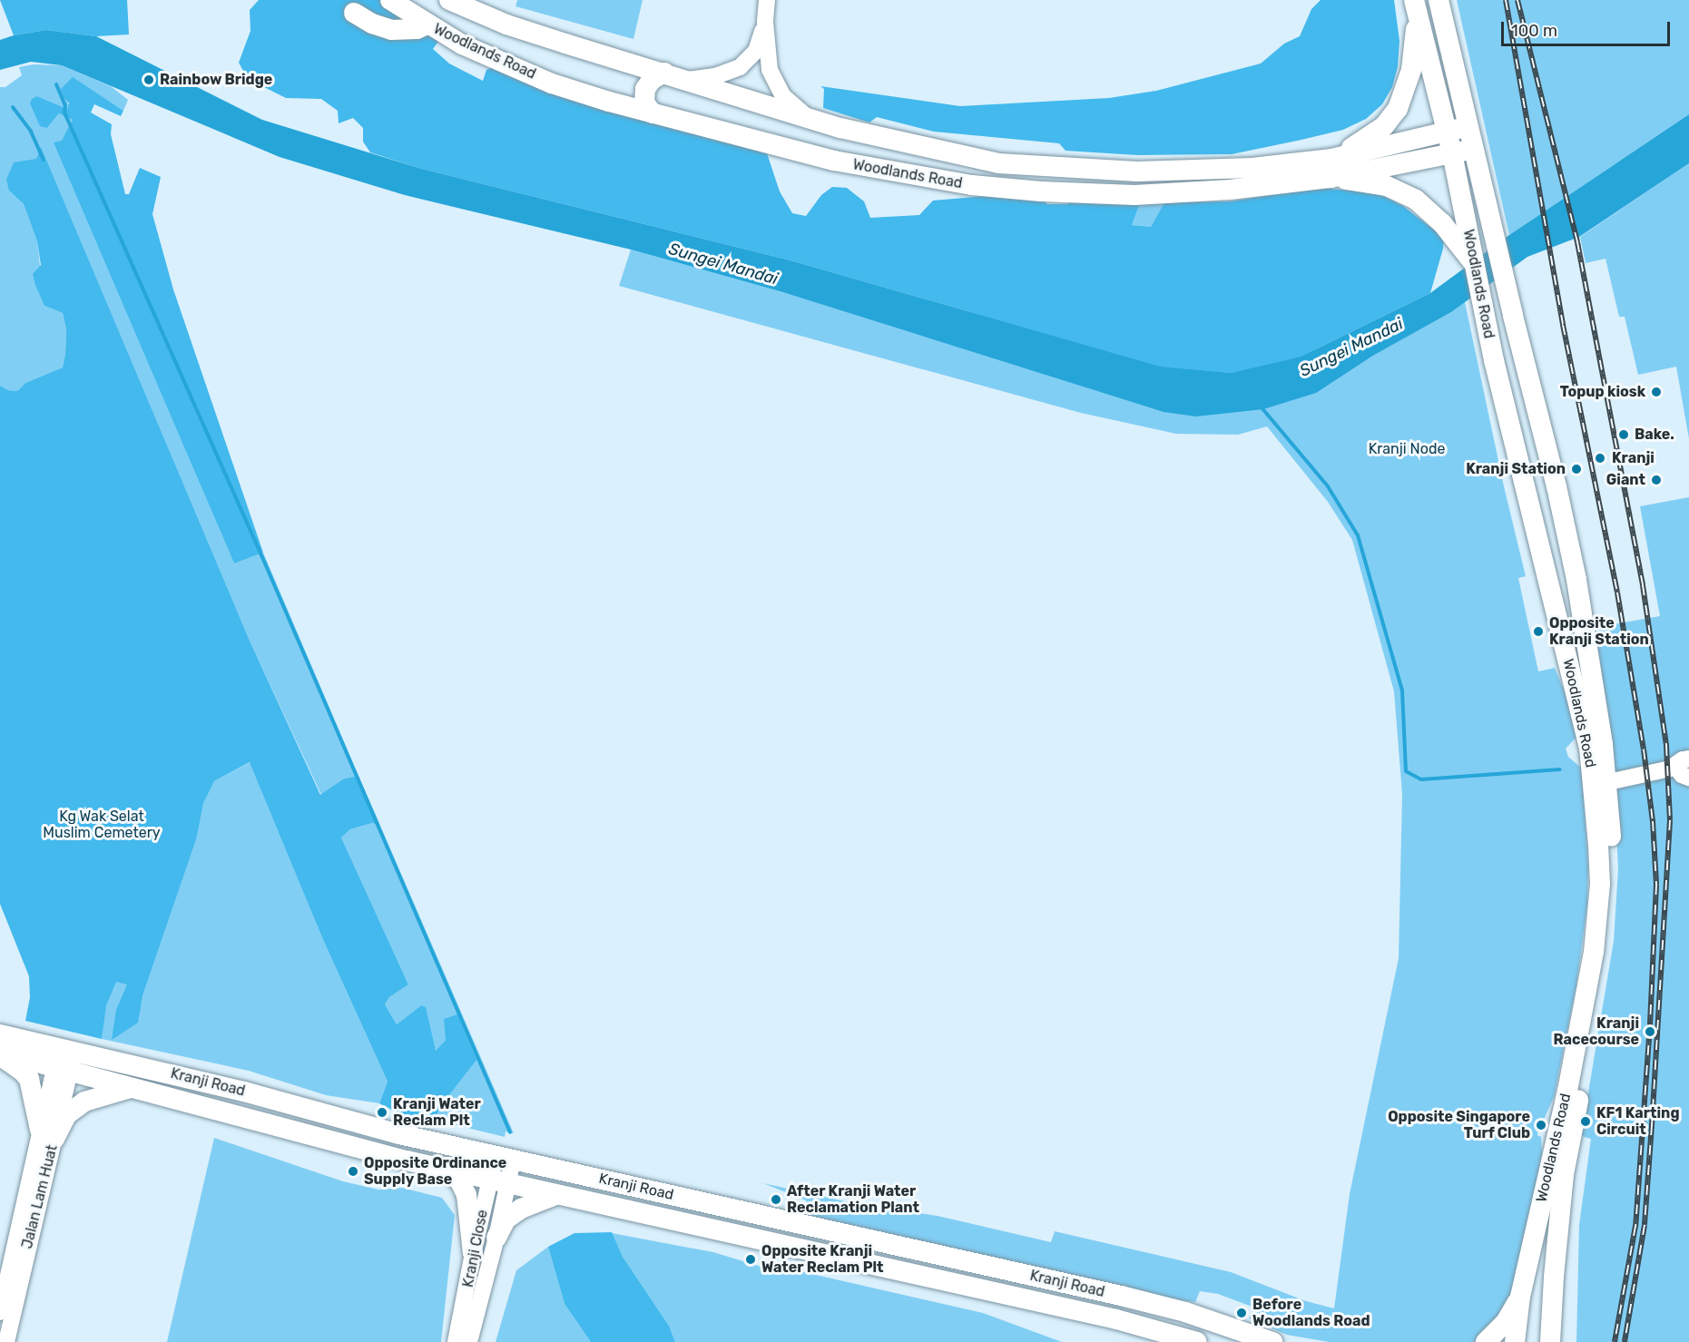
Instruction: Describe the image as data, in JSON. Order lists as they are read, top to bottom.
{
  "streets": {
    "main road": ["Woodlands Road", "Kranji Road"],
    "street": ["Jalan Lam Huat", "Kranji Close"]
  },
  "crossings": [
    ["Kranji Road", "Jalan Lam Huat"],
    ["Kranji Road", "Kranji Close"]
  ],
  "water": ["Sungei Mandai"],
  "parks": ["Kranji Node", "Kg Wak Selat Muslim Cemetery"],
  "places": [
    "Rainbow Bridge",
    "Topup kiosk",
    "Bake.",
    "Kranji",
    "Kranji Station",
    "Giant",
    "Opposite Kranji Station",
    "Kranji Racecourse",
    "Kranji Water Reclam Plt",
    "KF1 Karting Circuit",
    "Opposite Singapore Turf Club",
    "Opposite Ordinance Supply Base",
    "After Kranji Water Reclamation Plant",
    "Opposite Kranji Water Reclam Plt",
    "Before Woodlands Road"
  ],
  "scale_bar": "100 m"
}
